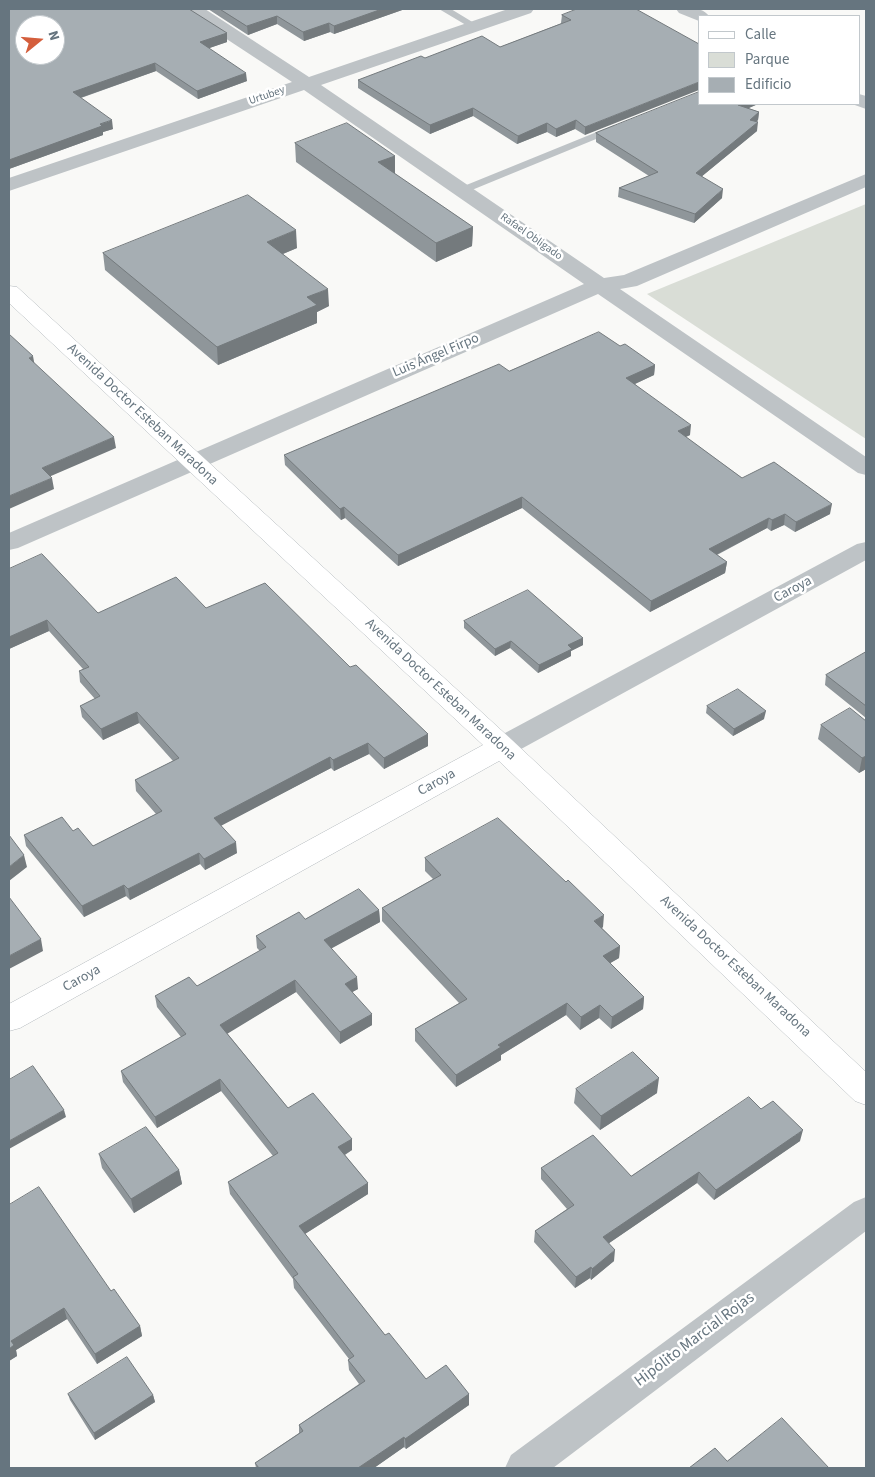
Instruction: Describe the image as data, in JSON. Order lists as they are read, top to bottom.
{
  "streets": {
    "main road": ["Avenida Doctor Esteban Maradona", "Caroya"],
    "street": [
      "Urtubey",
      "Rafael Obligado",
      "Luis Ángel Firpo",
      "Hipólito Marcial Rojas"
    ]
  },
  "crossings": [
    ["Urtubey", "Rafael Obligado"],
    ["Rafael Obligado", "Luis Ángel Firpo"],
    ["Luis Ángel Firpo", "Avenida Doctor Esteban Maradona"],
    ["Avenida Doctor Esteban Maradona", "Caroya"]
  ],
  "legend": ["Calle", "Parque", "Edificio"],
  "north": "right"
}
